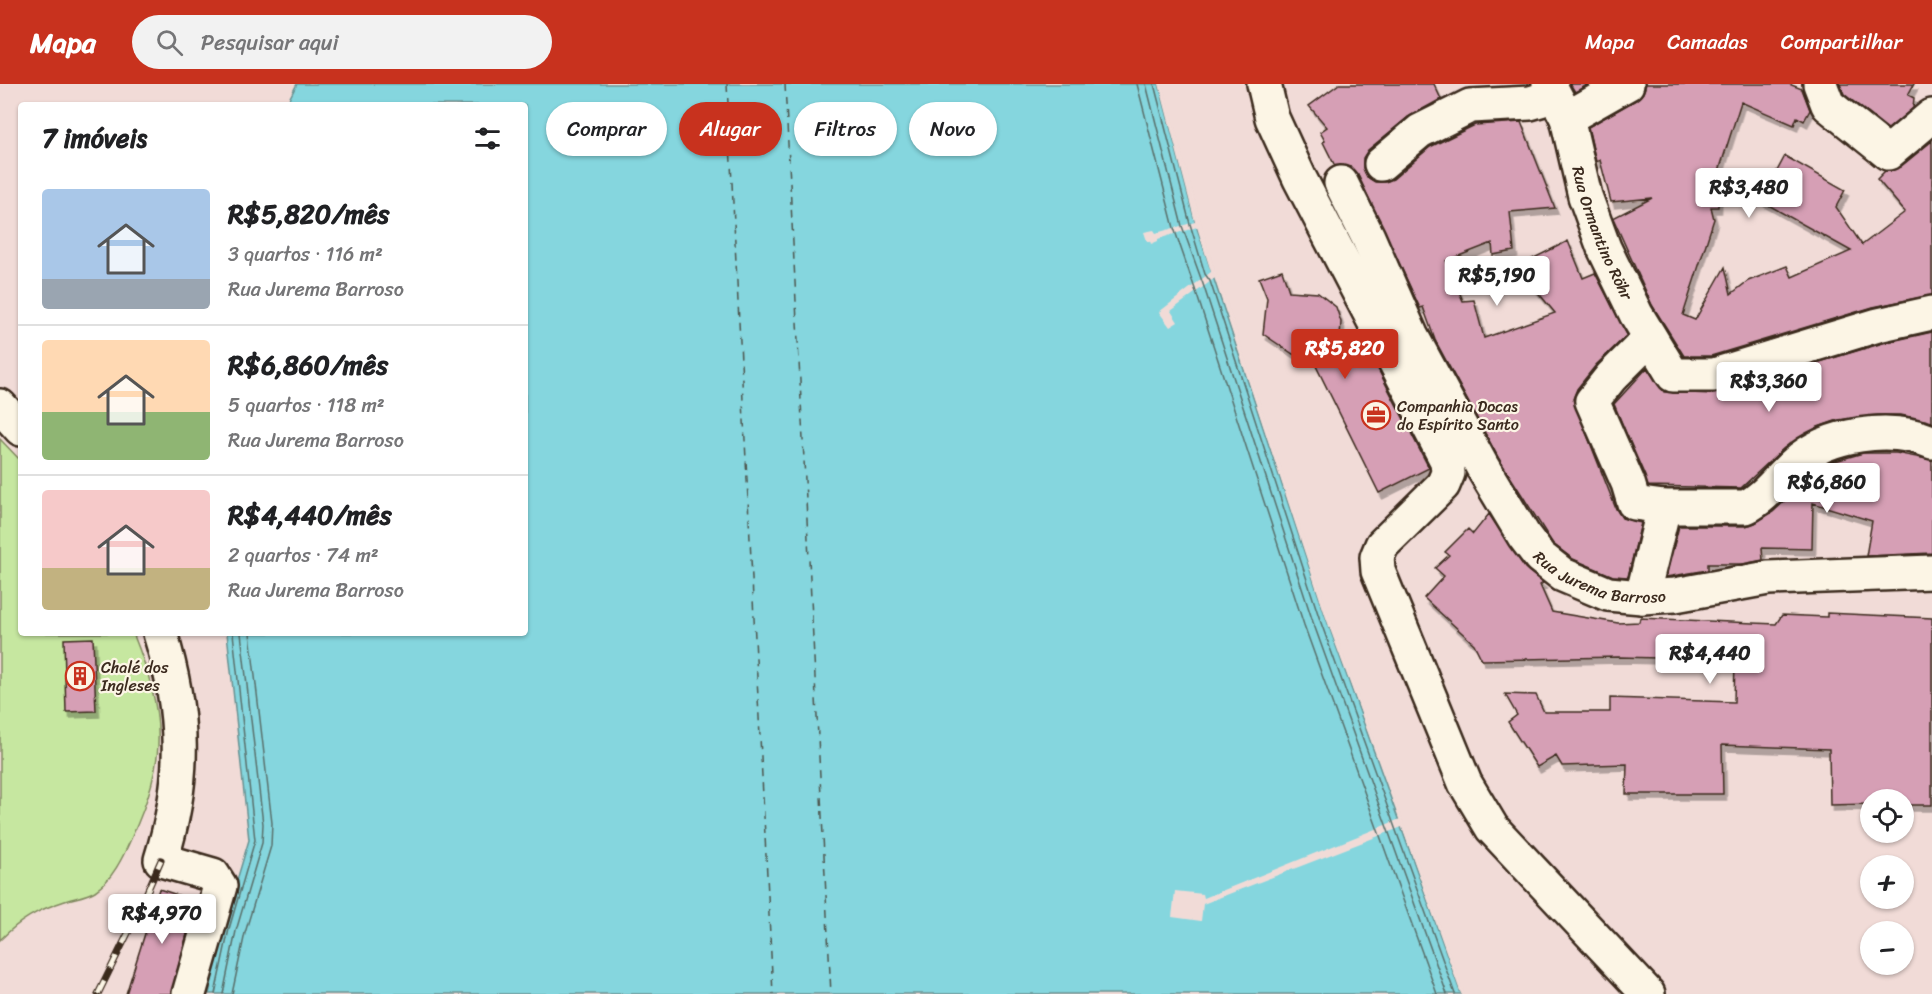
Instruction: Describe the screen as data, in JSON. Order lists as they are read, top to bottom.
{
  "streets": {
    "street": ["Rua Ormantino Röhr", "Rua Jurema Barroso"]
  },
  "places": {
    "office": ["Companhia Docas do Espírito Santo"],
    "building": ["Chalé dos Ingleses"]
  },
  "page": {
    "header": "Mapa",
    "search": "Pesquisar aqui",
    "nav": ["Mapa", "Camadas", "Compartilhar"],
    "chip": [
      "Comprar",
      "Alugar",
      "Filtros",
      "Novo"
    ],
    "heading": "7 imóveis",
    "price": [
      "R$3,480",
      "R$5,190",
      "R$5,820",
      "R$3,360",
      "R$6,860",
      "R$4,440",
      "R$4,970"
    ],
    "list": [
      {
        "name": "R$5,820/mês",
        "note": "3 quartos · 116 m² · Rua Jurema Barroso"
      },
      {
        "name": "R$6,860/mês",
        "note": "5 quartos · 118 m² · Rua Jurema Barroso"
      },
      {
        "name": "R$4,440/mês",
        "note": "2 quartos · 74 m² · Rua Jurema Barroso"
      }
    ],
    "map_buttons": ["+", "−"]
  }
}
